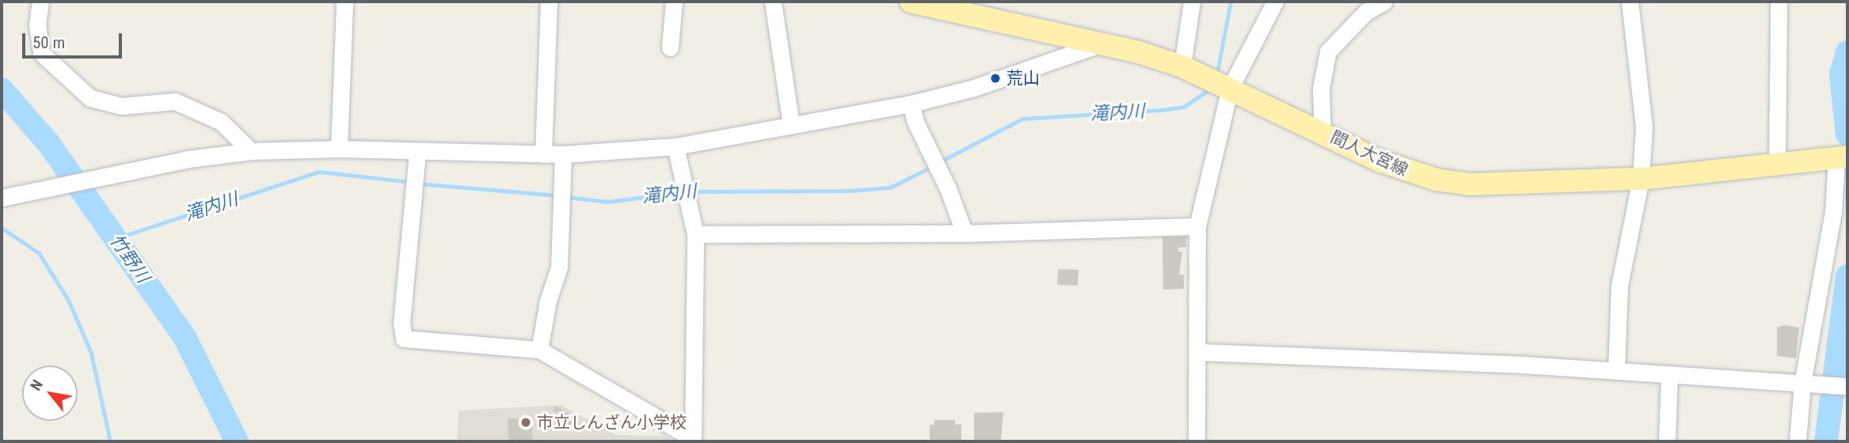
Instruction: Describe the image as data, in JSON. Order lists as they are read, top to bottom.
{
  "streets": {
    "main road": ["間人大宮線"]
  },
  "water": ["滝内川", "竹野川"],
  "places": ["荒山", "市立しんざん小学校"],
  "scale_bar": "50 m",
  "north": "top left"
}
